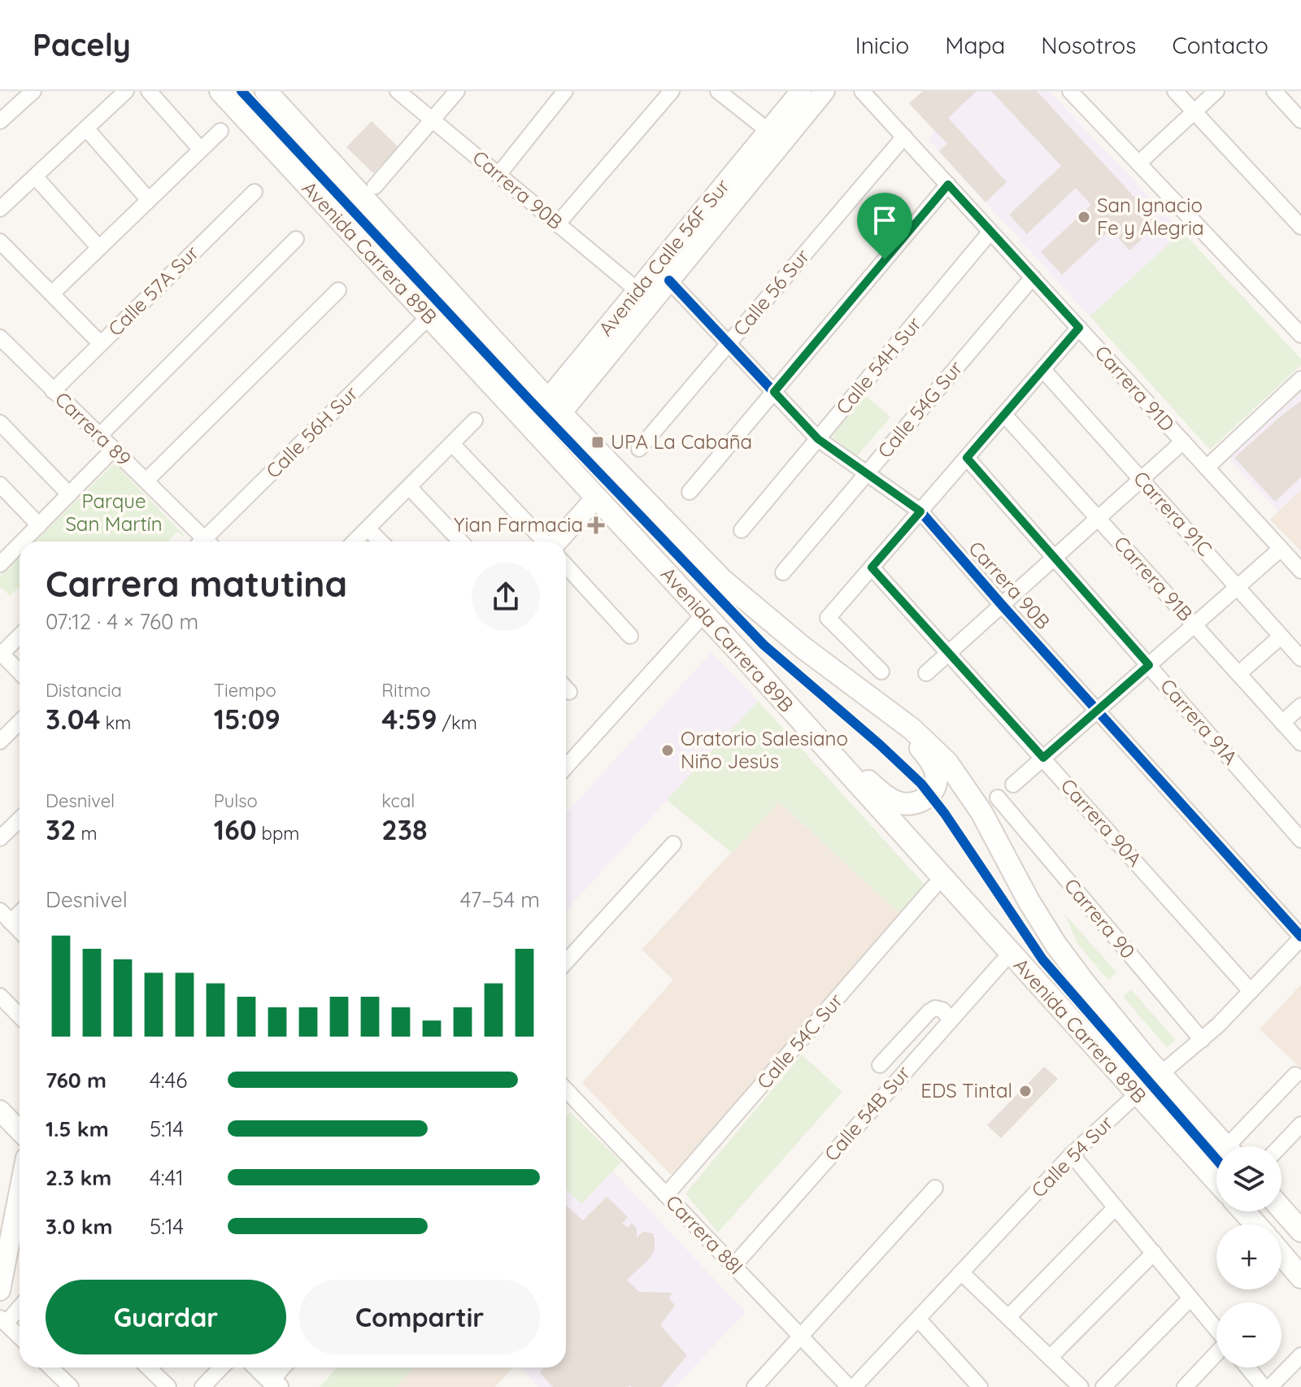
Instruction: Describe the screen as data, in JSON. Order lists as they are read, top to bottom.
{
  "streets": {
    "main road": ["Avenida Carrera 89B"],
    "street": [
      "Carrera 90B",
      "Avenida Calle 56F Sur",
      "Calle 57A Sur",
      "Calle 56 Sur",
      "Calle 54H Sur",
      "Carrera 91D",
      "Calle 54G Sur",
      "Carrera 89",
      "Calle 56H Sur",
      "Carrera 91C",
      "Carrera 91B",
      "Carrera 91A",
      "Carrera 90A",
      "Carrera 90",
      "Calle 54C Sur",
      "Calle 54B Sur",
      "Calle 54 Sur",
      "Carrera 88I"
    ]
  },
  "crossings": [
    ["Carrera 90B", "Avenida Calle 56F Sur"],
    ["Carrera 90B", "Calle 56 Sur"],
    ["Carrera 90B", "Calle 54H Sur"],
    ["Carrera 90B", "Calle 54G Sur"],
    ["Carrera 90B", "Calle 54 Sur"],
    ["Avenida Carrera 89B", "Avenida Calle 56F Sur"],
    ["Avenida Carrera 89B", "Calle 56H Sur"],
    ["Avenida Carrera 89B", "Calle 54 Sur"],
    ["Calle 57A Sur", "Carrera 89"],
    ["Calle 56 Sur", "Carrera 91D"],
    ["Calle 54H Sur", "Carrera 91D"],
    ["Carrera 91D", "Calle 54G Sur"],
    ["Carrera 90A", "Calle 54 Sur"],
    ["Carrera 90", "Calle 54 Sur"],
    ["Calle 54C Sur", "Carrera 88I"],
    ["Calle 54B Sur", "Carrera 88I"],
    ["Calle 54 Sur", "Carrera 88I"]
  ],
  "parks": ["Parque San Martín"],
  "places": {
    "other": ["San Ignacio Fe y Alegria", "Oratorio Salesiano Niño Jesús", "EDS Tintal"],
    "transit": ["UPA La Cabaña"],
    "health": ["Yian Farmacia"]
  },
  "page": {
    "header": "Pacely",
    "nav": [
      "Inicio",
      "Mapa",
      "Nosotros",
      "Contacto"
    ],
    "heading": ["Carrera matutina", "07:12 · 4 × 760 m"],
    "stats": [
      ["Distancia", "3.04 km"],
      ["Tiempo", "15:09"],
      ["Ritmo", "4:59 /km"],
      ["Desnivel", "32 m"],
      ["Pulso", "160 bpm"],
      ["kcal", "238"]
    ],
    "chart": ["Desnivel", "47–54 m"],
    "list": [
      {
        "name": "760 m",
        "note": "4:46"
      },
      {
        "name": "1.5 km",
        "note": "5:14"
      },
      {
        "name": "2.3 km",
        "note": "4:41"
      },
      {
        "name": "3.0 km",
        "note": "5:14"
      }
    ],
    "map_buttons": ["+", "−"],
    "buttons": ["Guardar", "Compartir"]
  }
}
